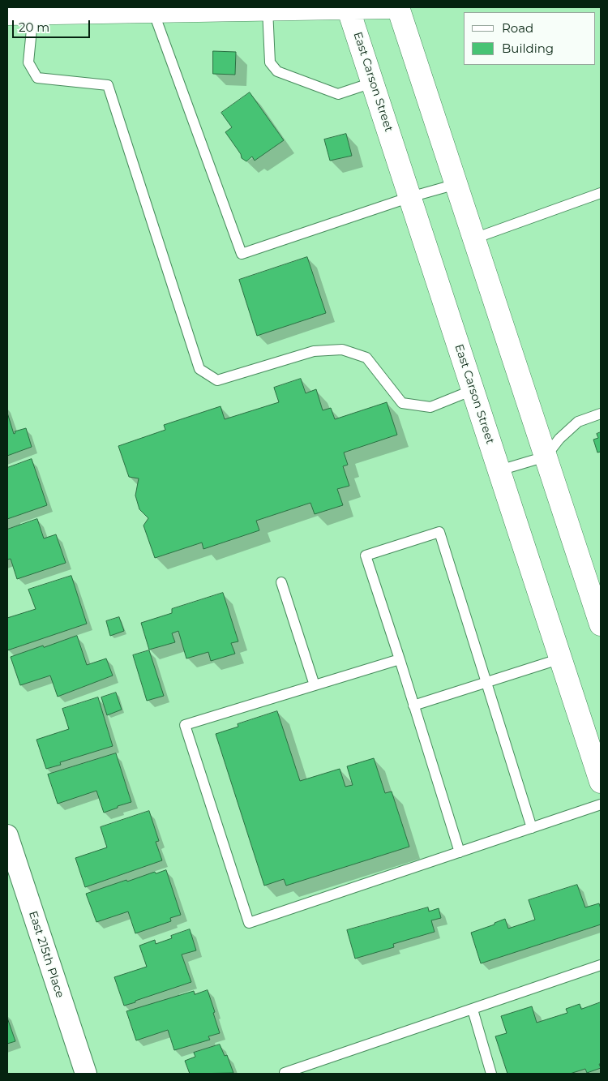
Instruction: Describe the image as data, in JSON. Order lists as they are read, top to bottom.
{
  "streets": {
    "main road": ["East Carson Street"],
    "street": ["East 215th Place"]
  },
  "legend": ["Road", "Building"],
  "scale_bar": "20 m"
}
